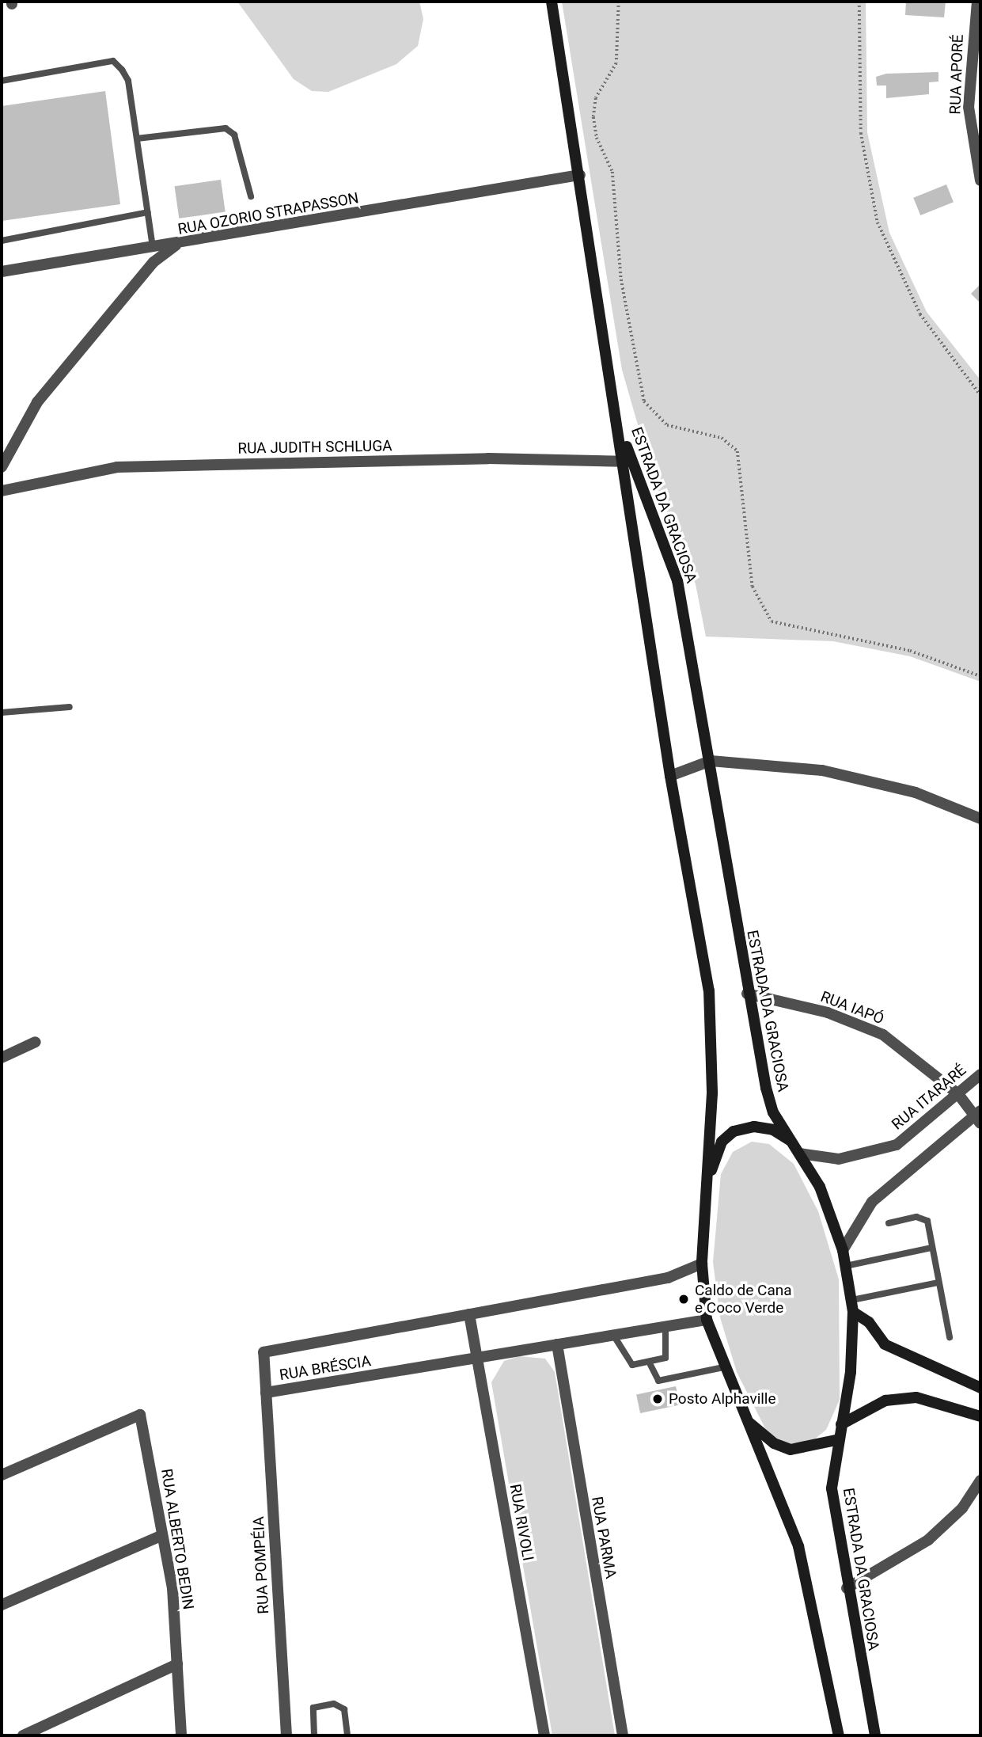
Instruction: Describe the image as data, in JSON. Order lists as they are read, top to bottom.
{
  "streets": {
    "main road": ["ESTRADA DA GRACIOSA"],
    "street": [
      "RUA APORÉ",
      "RUA OZORIO STRAPASSON",
      "RUA JUDITH SCHLUGA",
      "RUA IAPÓ",
      "RUA ITARARÉ",
      "RUA BRÉSCIA",
      "RUA RIVOLI",
      "RUA PARMA",
      "RUA ALBERTO BEDIN",
      "RUA POMPÉIA"
    ]
  },
  "crossings": [
    ["RUA OZORIO STRAPASSON", "ESTRADA DA GRACIOSA"],
    ["RUA JUDITH SCHLUGA", "ESTRADA DA GRACIOSA"],
    ["ESTRADA DA GRACIOSA", "RUA IAPÓ"],
    ["ESTRADA DA GRACIOSA", "RUA ITARARÉ"],
    ["ESTRADA DA GRACIOSA", "RUA BRÉSCIA"],
    ["RUA IAPÓ", "RUA ITARARÉ"],
    ["RUA BRÉSCIA", "RUA RIVOLI"],
    ["RUA BRÉSCIA", "RUA PARMA"],
    ["RUA BRÉSCIA", "RUA POMPÉIA"]
  ],
  "places": ["Caldo de Cana e Coco Verde", "Posto Alphaville"]
}
